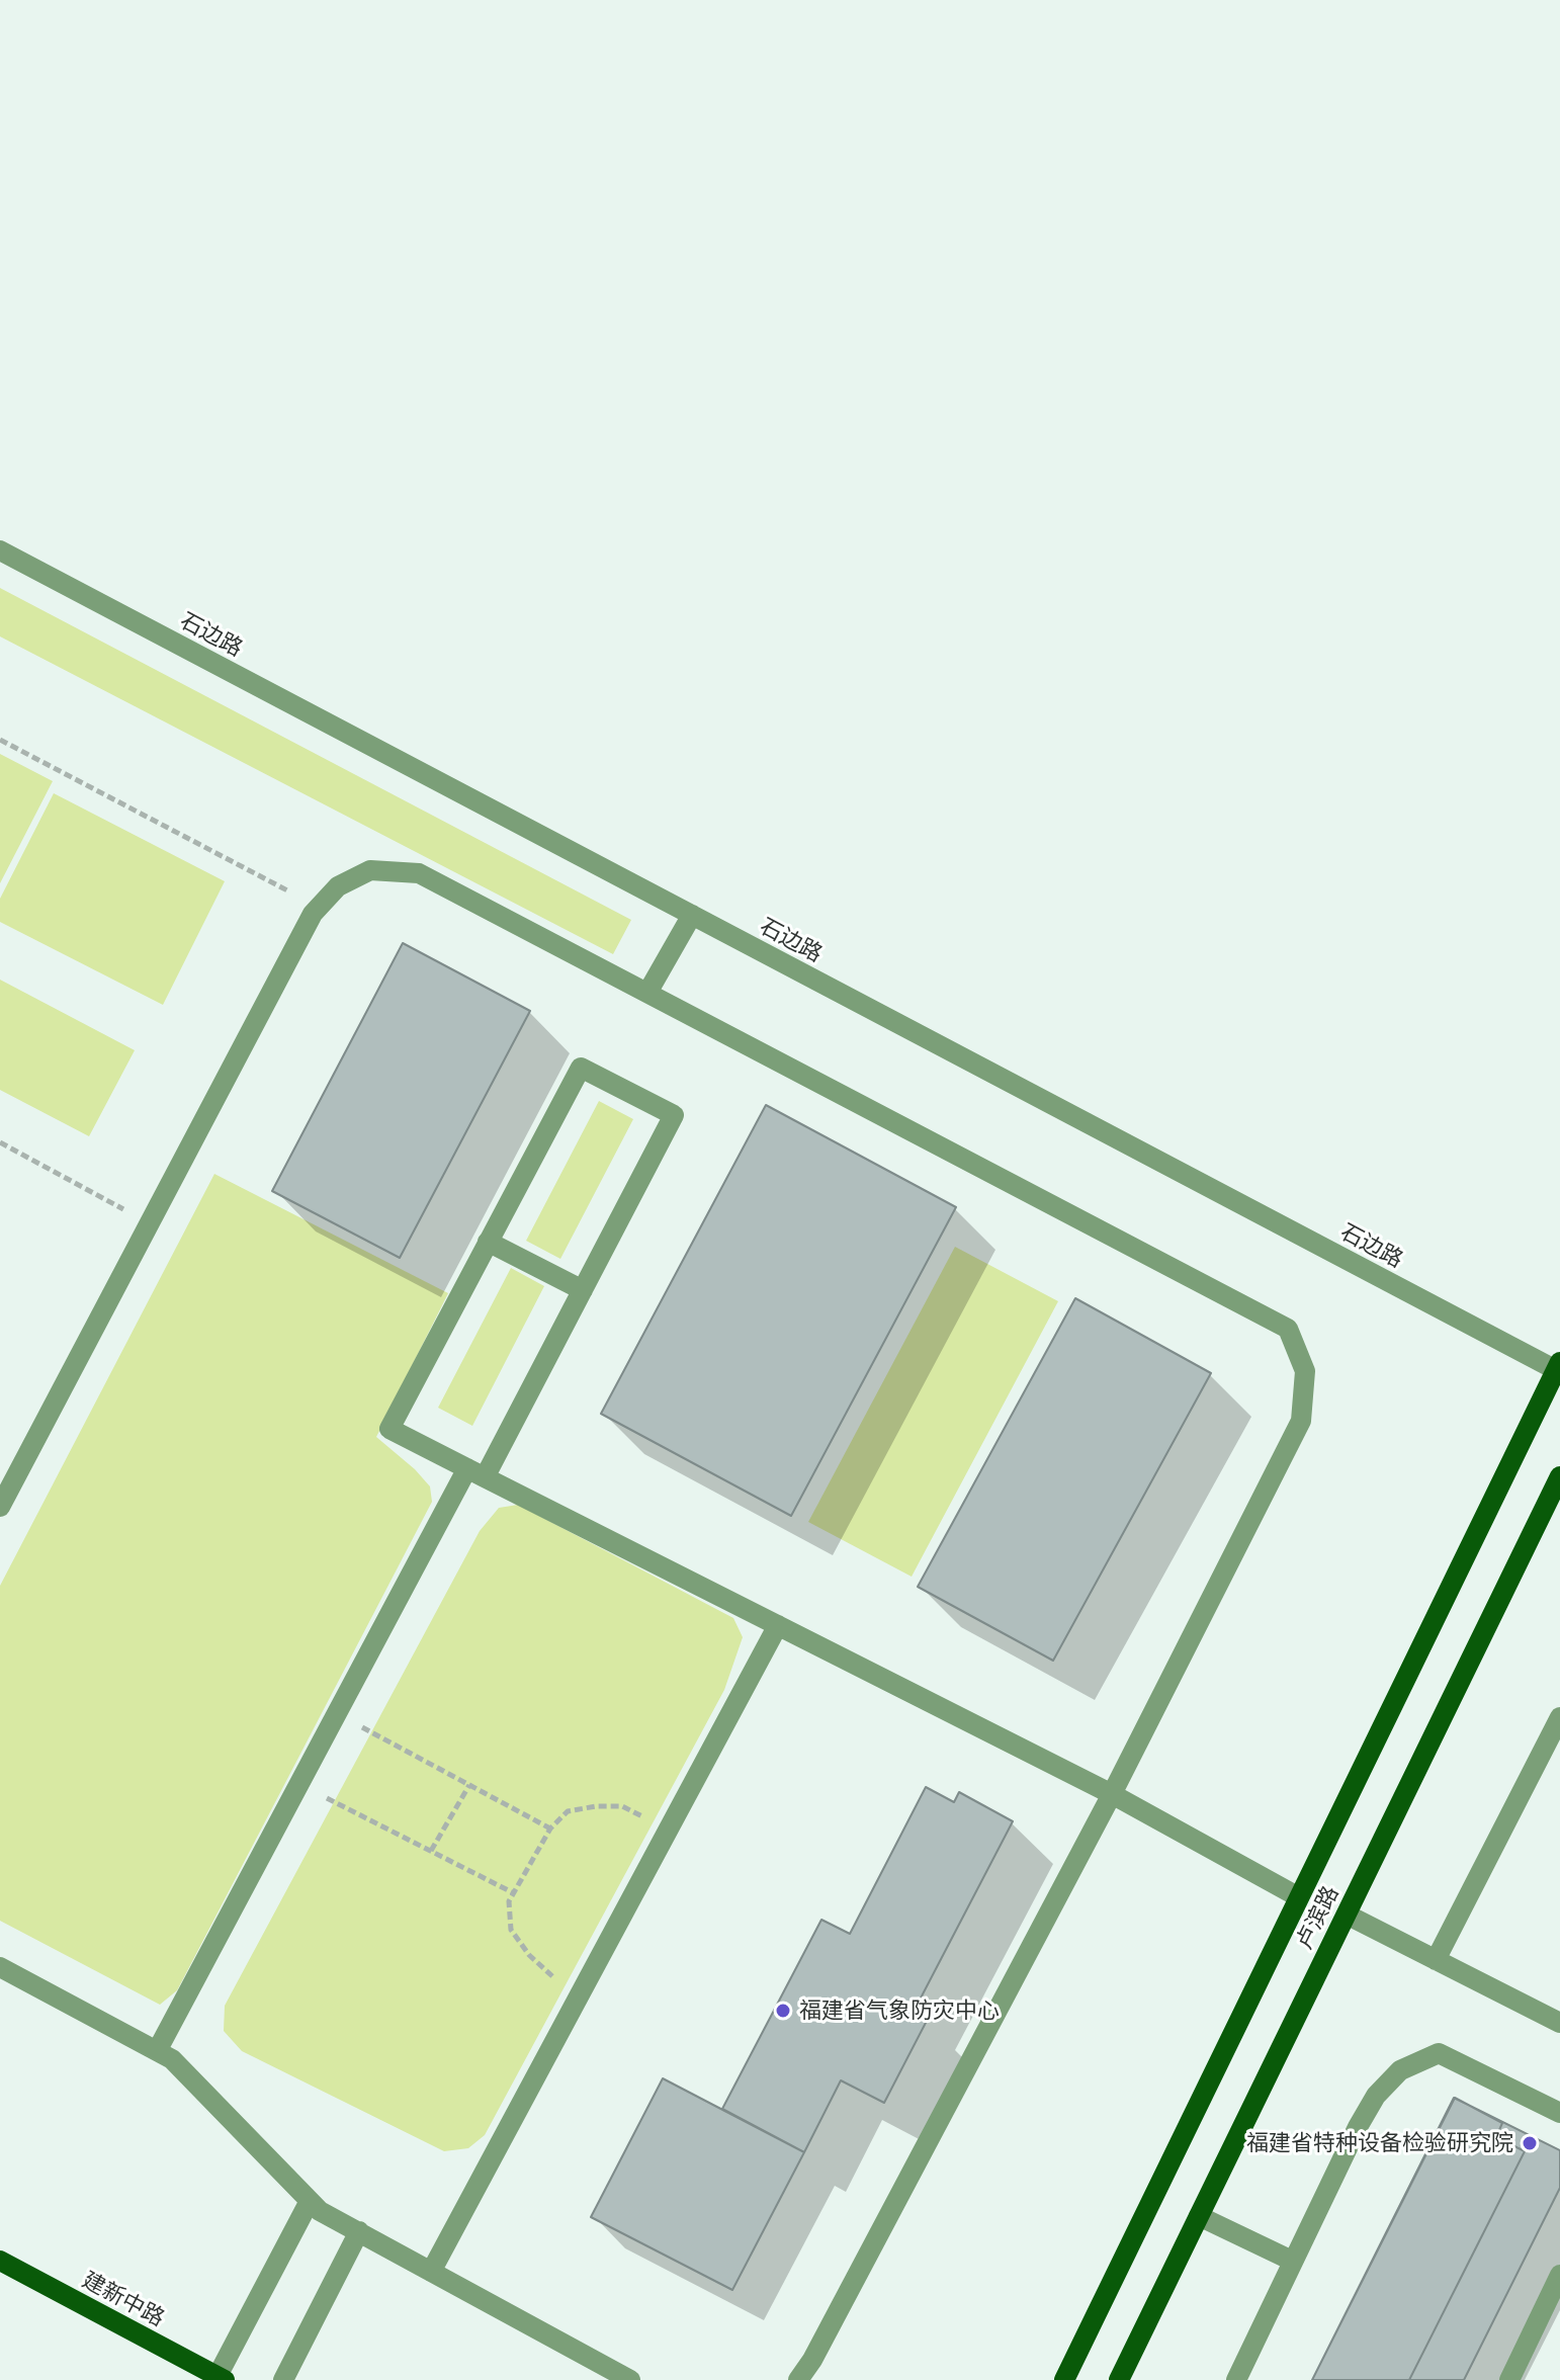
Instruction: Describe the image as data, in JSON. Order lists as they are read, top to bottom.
{
  "streets": {
    "main road": ["卢滨路", "建新中路"],
    "street": ["石边路"]
  },
  "places": ["福建省气象防灾中心", "福建省特种设备检验研究院"]
}
